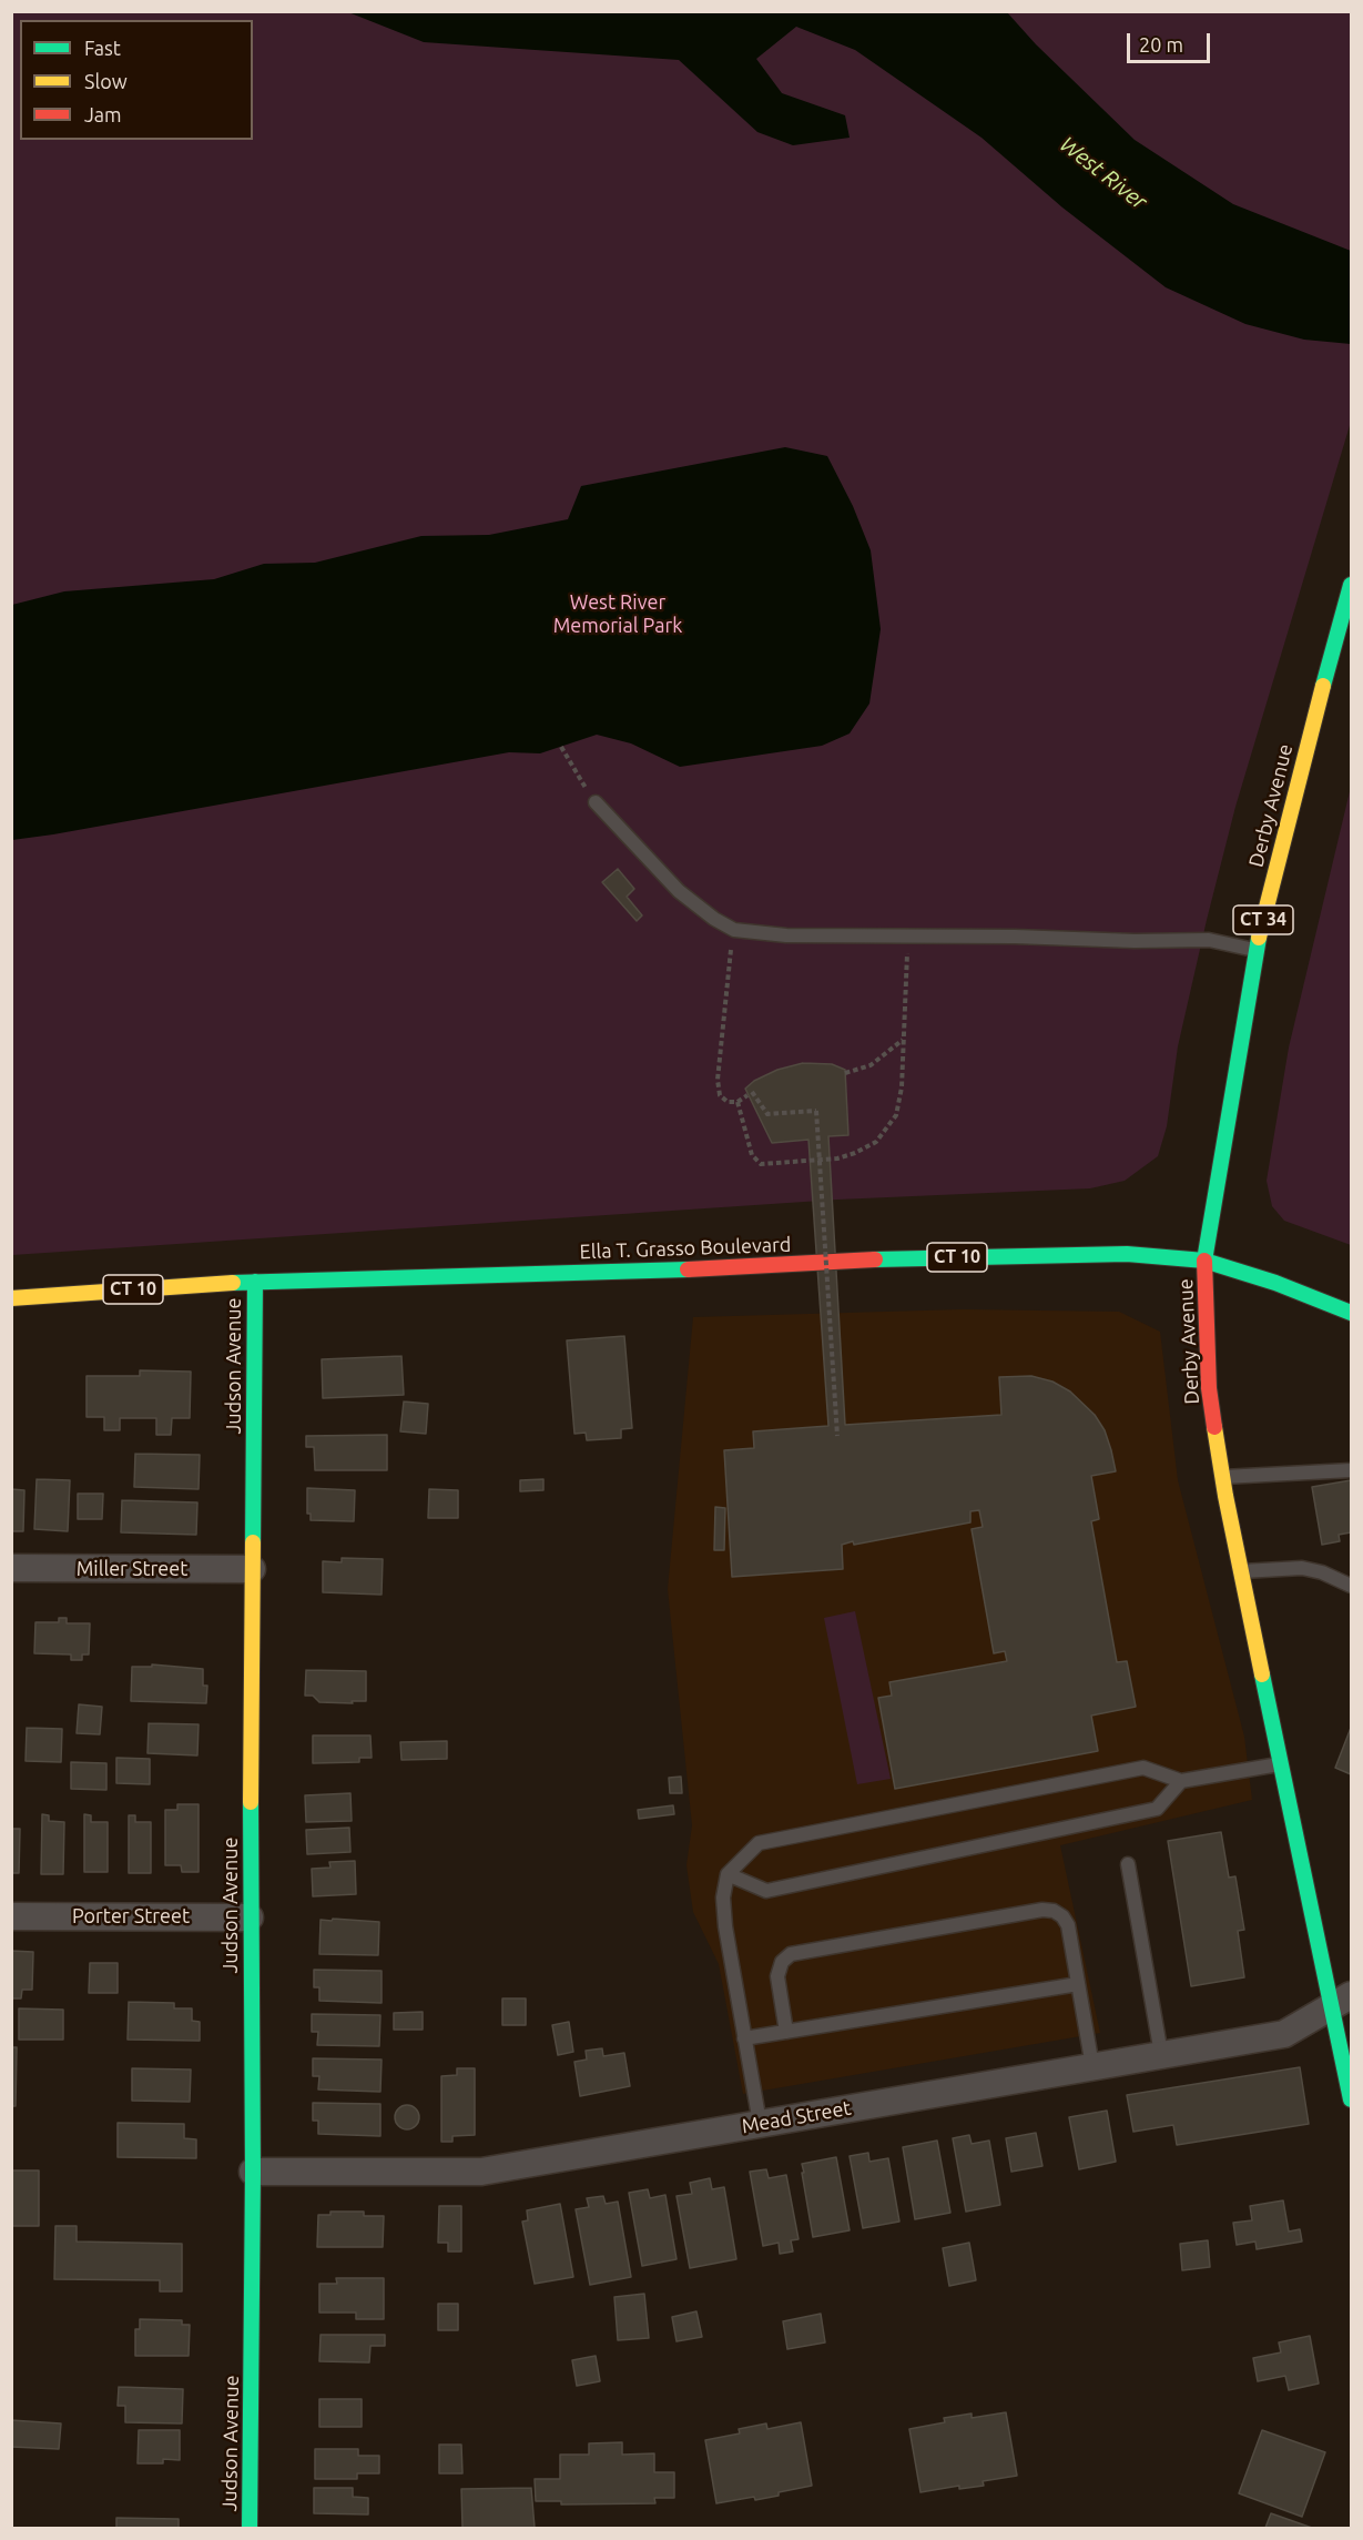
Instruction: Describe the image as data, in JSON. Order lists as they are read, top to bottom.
{
  "streets": {
    "main road": [
      "Derby Avenue",
      "CT 34",
      "Ella T. Grasso Boulevard",
      "CT 10",
      "Judson Avenue"
    ],
    "street": ["Miller Street", "Porter Street", "Mead Street"]
  },
  "crossings": [
    ["Derby Avenue", "Ella T. Grasso Boulevard"],
    ["Derby Avenue", "Mead Street"],
    ["Ella T. Grasso Boulevard", "Judson Avenue"],
    ["Judson Avenue", "Miller Street"],
    ["Judson Avenue", "Porter Street"],
    ["Judson Avenue", "Mead Street"]
  ],
  "water": ["West River"],
  "parks": ["West River Memorial Park"],
  "legend": ["Fast", "Slow", "Jam"],
  "scale_bar": "20 m"
}
